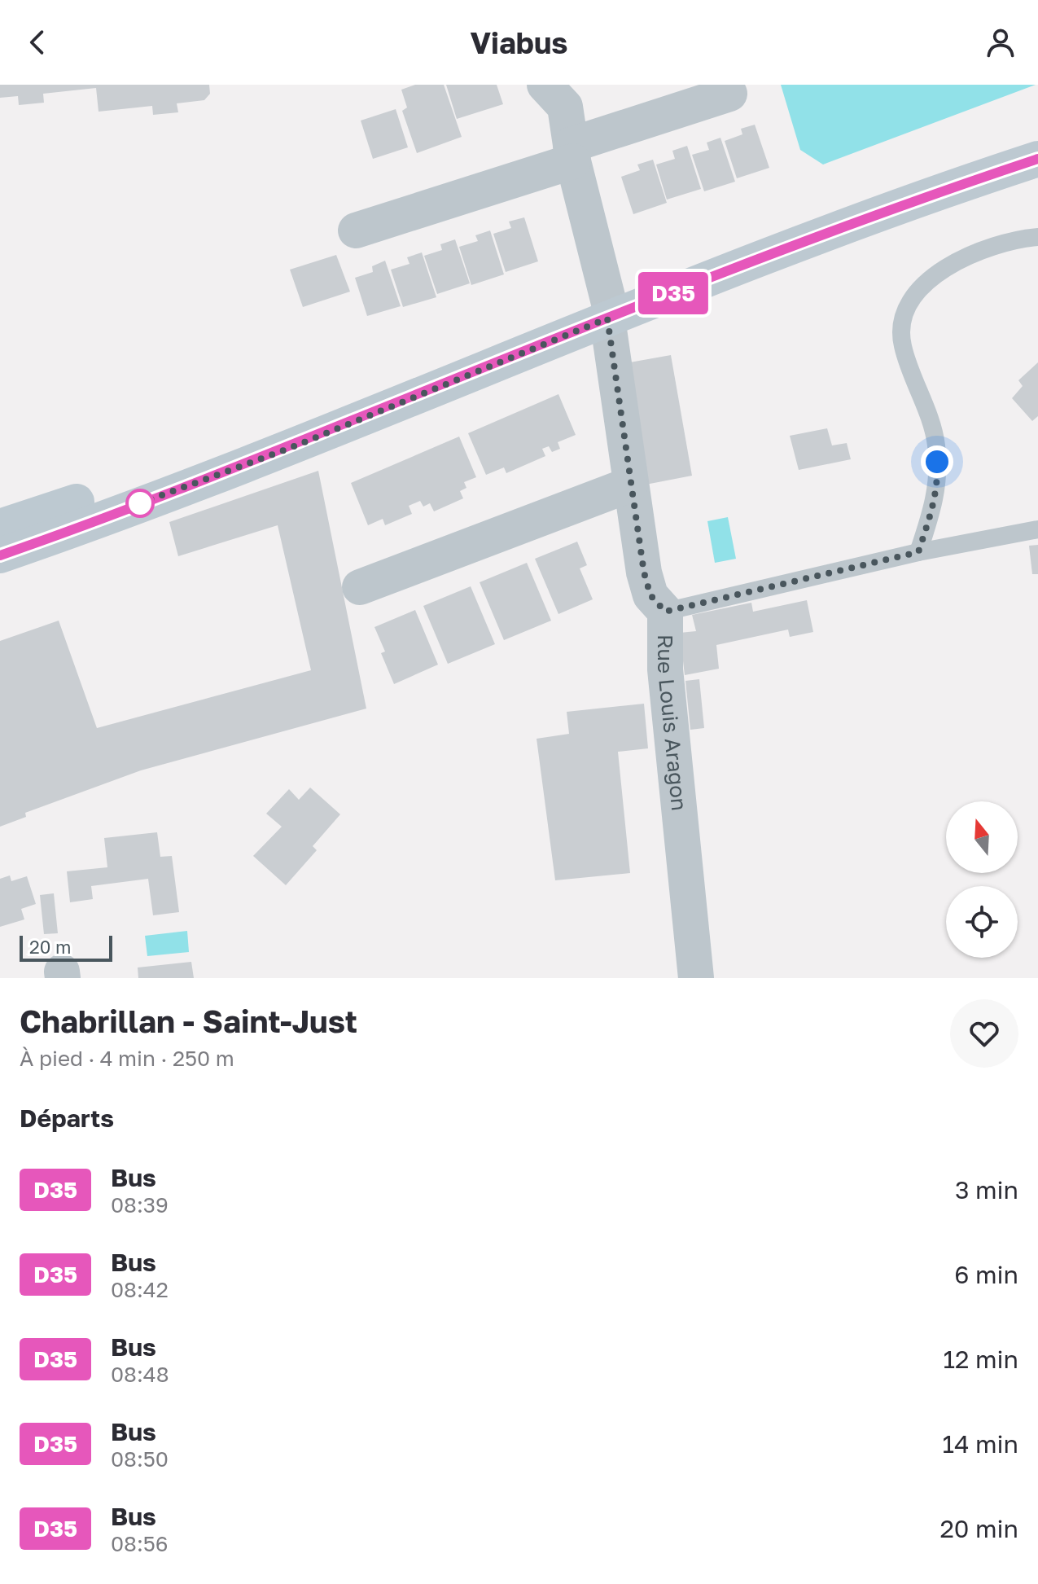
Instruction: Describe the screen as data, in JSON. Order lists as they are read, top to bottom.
{
  "streets": {
    "street": ["Rue Louis Aragon"]
  },
  "lines": ["bus line D35"],
  "scale_bar": "20 m",
  "north": "top",
  "page": {
    "header": "Viabus",
    "on_map": "D35",
    "scale": "20 m",
    "heading": [
      ["Chabrillan - Saint-Just", "À pied · 4 min · 250 m"],
      "Départs"
    ],
    "list": [
      {
        "mark": "D35",
        "name": "Bus",
        "note": "08:39",
        "value": "3 min"
      },
      {
        "mark": "D35",
        "name": "Bus",
        "note": "08:42",
        "value": "6 min"
      },
      {
        "mark": "D35",
        "name": "Bus",
        "note": "08:48",
        "value": "12 min"
      },
      {
        "mark": "D35",
        "name": "Bus",
        "note": "08:50",
        "value": "14 min"
      },
      {
        "mark": "D35",
        "name": "Bus",
        "note": "08:56",
        "value": "20 min"
      }
    ]
  }
}
